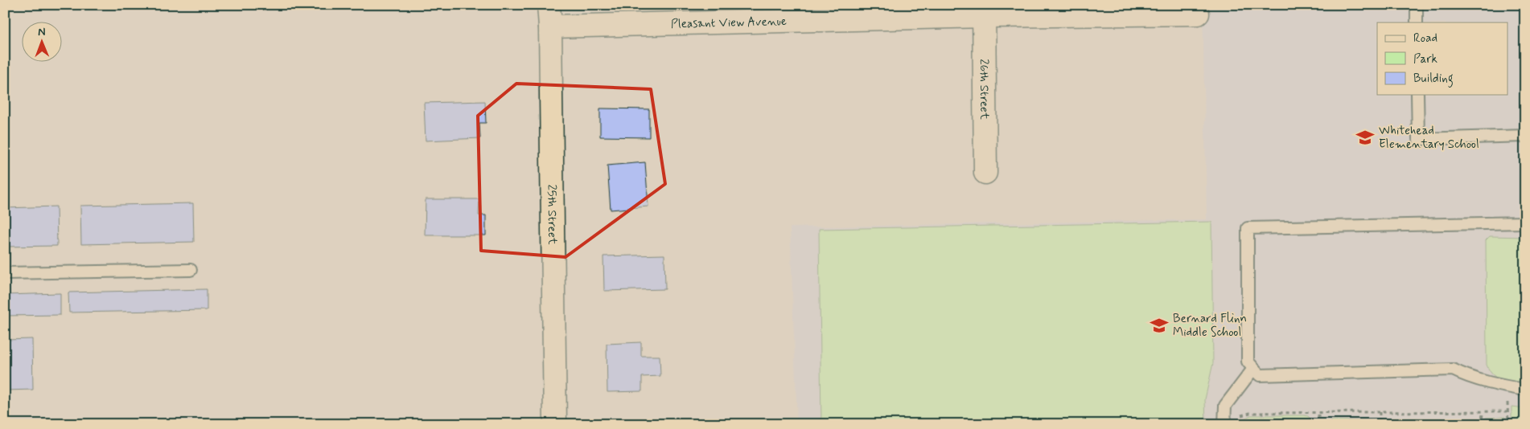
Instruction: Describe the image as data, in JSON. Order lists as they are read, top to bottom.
{
  "streets": {
    "street": ["Pleasant View Avenue", "26th Street", "25th Street"]
  },
  "crossings": [
    ["Pleasant View Avenue", "26th Street"],
    ["Pleasant View Avenue", "25th Street"]
  ],
  "places": {
    "school or university": ["Whitehead Elementary School", "Bernard Flinn Middle School"]
  },
  "legend": ["Road", "Park", "Building"],
  "north": "top"
}
